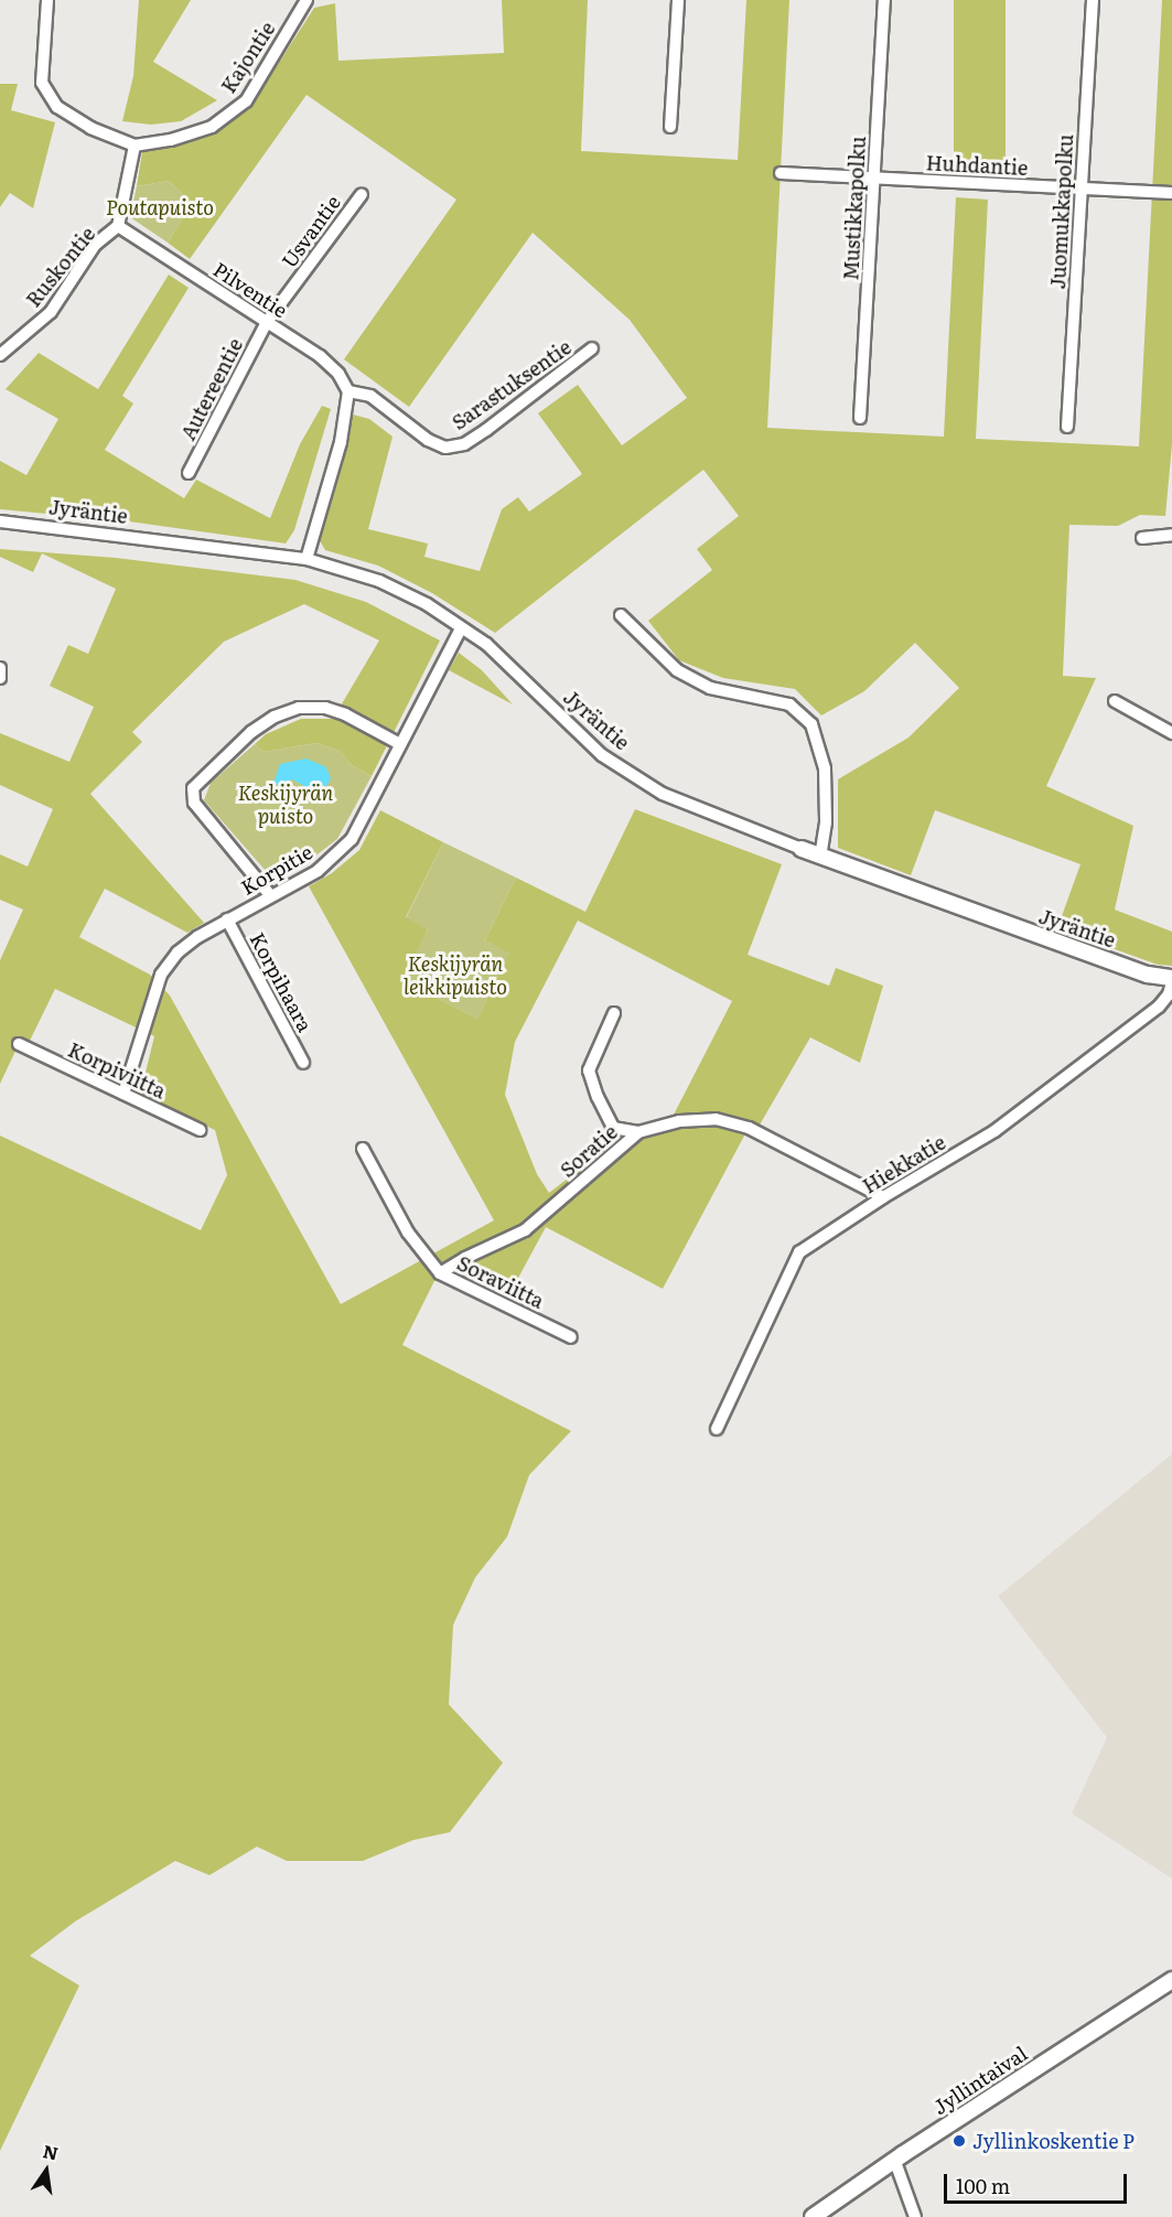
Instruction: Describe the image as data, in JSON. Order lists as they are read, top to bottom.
{
  "streets": {
    "street": [
      "Kajontie",
      "Huhdantie",
      "Mustikkapolku",
      "Juomukkapolku",
      "Usvantie",
      "Ruskontie",
      "Pilventie",
      "Sarastuksentie",
      "Autereentie",
      "Jyräntie",
      "Korpitie",
      "Korpihaara",
      "Korpiviitta",
      "Soratie",
      "Hiekkatie",
      "Soraviitta",
      "Jyllintaival"
    ]
  },
  "crossings": [
    ["Huhdantie", "Mustikkapolku"],
    ["Huhdantie", "Juomukkapolku"],
    ["Usvantie", "Pilventie"],
    ["Usvantie", "Autereentie"],
    ["Ruskontie", "Pilventie"],
    ["Pilventie", "Sarastuksentie"],
    ["Pilventie", "Autereentie"],
    ["Jyräntie", "Korpitie"],
    ["Jyräntie", "Hiekkatie"],
    ["Korpitie", "Korpihaara"],
    ["Korpitie", "Korpiviitta"],
    ["Soratie", "Hiekkatie"],
    ["Soratie", "Soraviitta"]
  ],
  "parks": ["Poutapuisto", "Keskijyrän puisto", "Keskijyrän leikkipuisto"],
  "places": ["Jyllinkoskentie P"],
  "scale_bar": "100 m",
  "north": "top"
}
